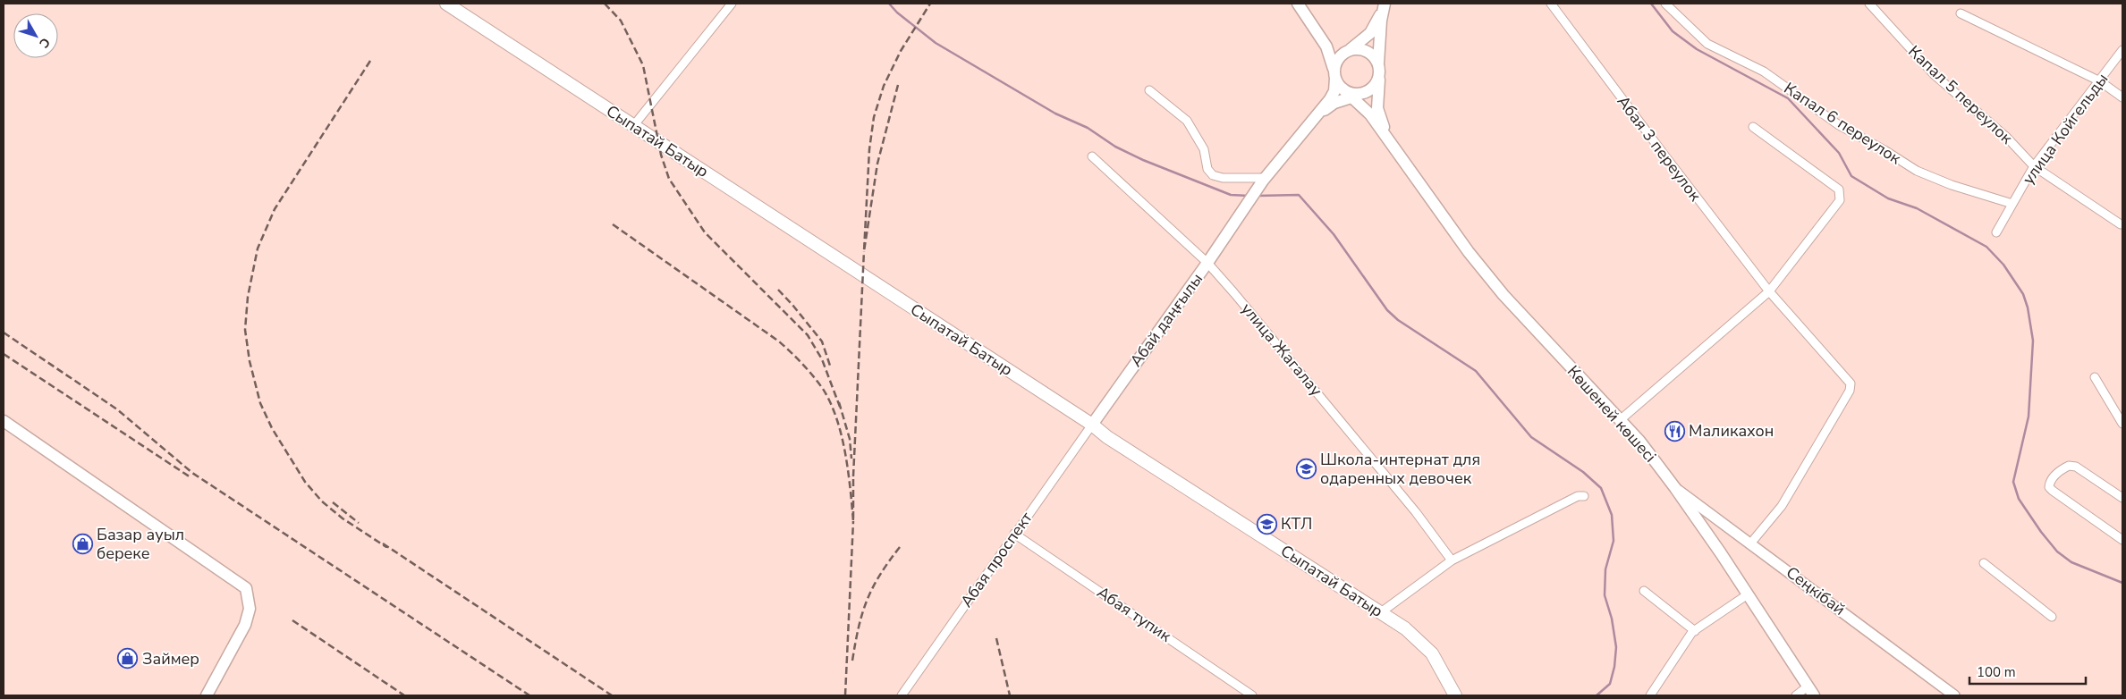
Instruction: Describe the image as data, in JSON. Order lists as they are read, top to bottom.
{
  "streets": {
    "main road": ["Сыпатай Батыр", "Абай даңғылы", "Көшеней көшесі"],
    "street": [
      "Капал 5 переулок",
      "Капал 6 переулок",
      "улица Койгельды",
      "Абая 3 переулок",
      "улица Жагалау",
      "Абая проспект",
      "Сеңкібай",
      "Абая тупик"
    ]
  },
  "crossings": [
    ["Капал 5 переулок", "улица Койгельды"],
    ["Капал 6 переулок", "улица Койгельды"],
    ["Сыпатай Батыр", "Абай даңғылы"],
    ["Сыпатай Батыр", "Абая проспект"],
    ["Абая 3 переулок", "Сеңкібай"],
    ["Абай даңғылы", "улица Жагалау"],
    ["Абай даңғылы", "Абая проспект"],
    ["Көшеней көшесі", "Сеңкібай"],
    ["Абая проспект", "Абая тупик"]
  ],
  "places": {
    "restaurant": ["Маликахон"],
    "school or university": ["Школа-интернат для одаренных девочек", "КТЛ"],
    "shop": ["Базар ауыл береке", "Займер"]
  },
  "scale_bar": "100 m",
  "north": "bottom right"
}
